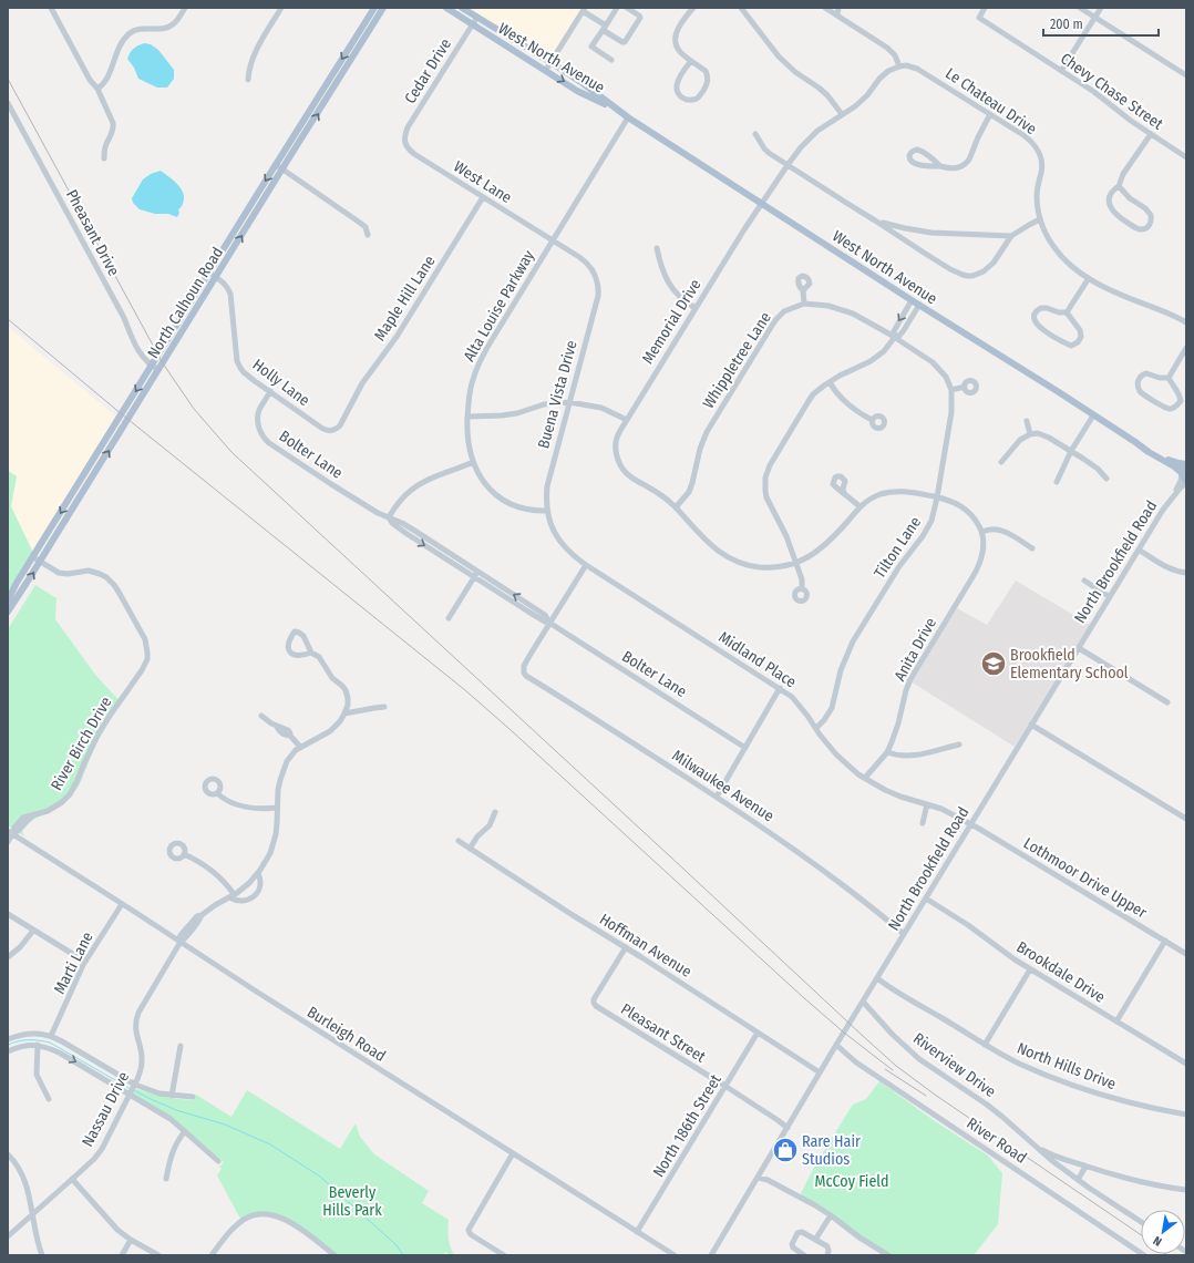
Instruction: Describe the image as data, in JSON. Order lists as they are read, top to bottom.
{
  "streets": {
    "main road": ["West North Avenue", "North Calhoun Road"],
    "street": [
      "Cedar Drive",
      "Chevy Chase Street",
      "Le Chateau Drive",
      "West Lane",
      "Pheasant Drive",
      "Maple Hill Lane",
      "Alta Louise Parkway",
      "Memorial Drive",
      "Whippletree Lane",
      "Holly Lane",
      "Buena Vista Drive",
      "Bolter Lane",
      "Tilton Lane",
      "North Brookfield Road",
      "Anita Drive",
      "Midland Place",
      "River Birch Drive",
      "Milwaukee Avenue",
      "Lothmoor Drive Upper",
      "Hoffman Avenue",
      "Marti Lane",
      "Brookdale Drive",
      "Pleasant Street",
      "Burleigh Road",
      "Riverview Drive",
      "North Hills Drive",
      "Nassau Drive",
      "North 186th Street",
      "River Road"
    ]
  },
  "crossings": [
    ["West North Avenue", "Cedar Drive"],
    ["West North Avenue", "Alta Louise Parkway"],
    ["West North Avenue", "Memorial Drive"],
    ["West North Avenue", "North Brookfield Road"],
    ["Cedar Drive", "West Lane"],
    ["West Lane", "Maple Hill Lane"],
    ["West Lane", "Alta Louise Parkway"],
    ["West Lane", "Buena Vista Drive"],
    ["Pheasant Drive", "North Calhoun Road"],
    ["Maple Hill Lane", "Holly Lane"],
    ["North Calhoun Road", "Holly Lane"],
    ["North Calhoun Road", "River Birch Drive"],
    ["Alta Louise Parkway", "Buena Vista Drive"],
    ["Memorial Drive", "Whippletree Lane"],
    ["Whippletree Lane", "Tilton Lane"],
    ["Holly Lane", "Bolter Lane"],
    ["Buena Vista Drive", "Midland Place"],
    ["Bolter Lane", "Milwaukee Avenue"],
    ["Tilton Lane", "Midland Place"],
    ["North Brookfield Road", "Midland Place"],
    ["North Brookfield Road", "Milwaukee Avenue"],
    ["North Brookfield Road", "Lothmoor Drive Upper"],
    ["North Brookfield Road", "Hoffman Avenue"],
    ["North Brookfield Road", "Brookdale Drive"],
    ["North Brookfield Road", "Pleasant Street"],
    ["North Brookfield Road", "Riverview Drive"],
    ["North Brookfield Road", "North Hills Drive"],
    ["North Brookfield Road", "River Road"],
    ["Anita Drive", "Midland Place"],
    ["Midland Place", "Lothmoor Drive Upper"],
    ["River Birch Drive", "Burleigh Road"],
    ["Hoffman Avenue", "Pleasant Street"],
    ["Hoffman Avenue", "North 186th Street"],
    ["Marti Lane", "Burleigh Road"],
    ["Pleasant Street", "North 186th Street"],
    ["Burleigh Road", "Nassau Drive"],
    ["Burleigh Road", "North 186th Street"]
  ],
  "parks": ["McCoy Field", "Beverly Hills Park"],
  "places": {
    "school or university": ["Brookfield Elementary School"],
    "shop": ["Rare Hair Studios"]
  },
  "scale_bar": "200 m",
  "north": "bottom left"
}
